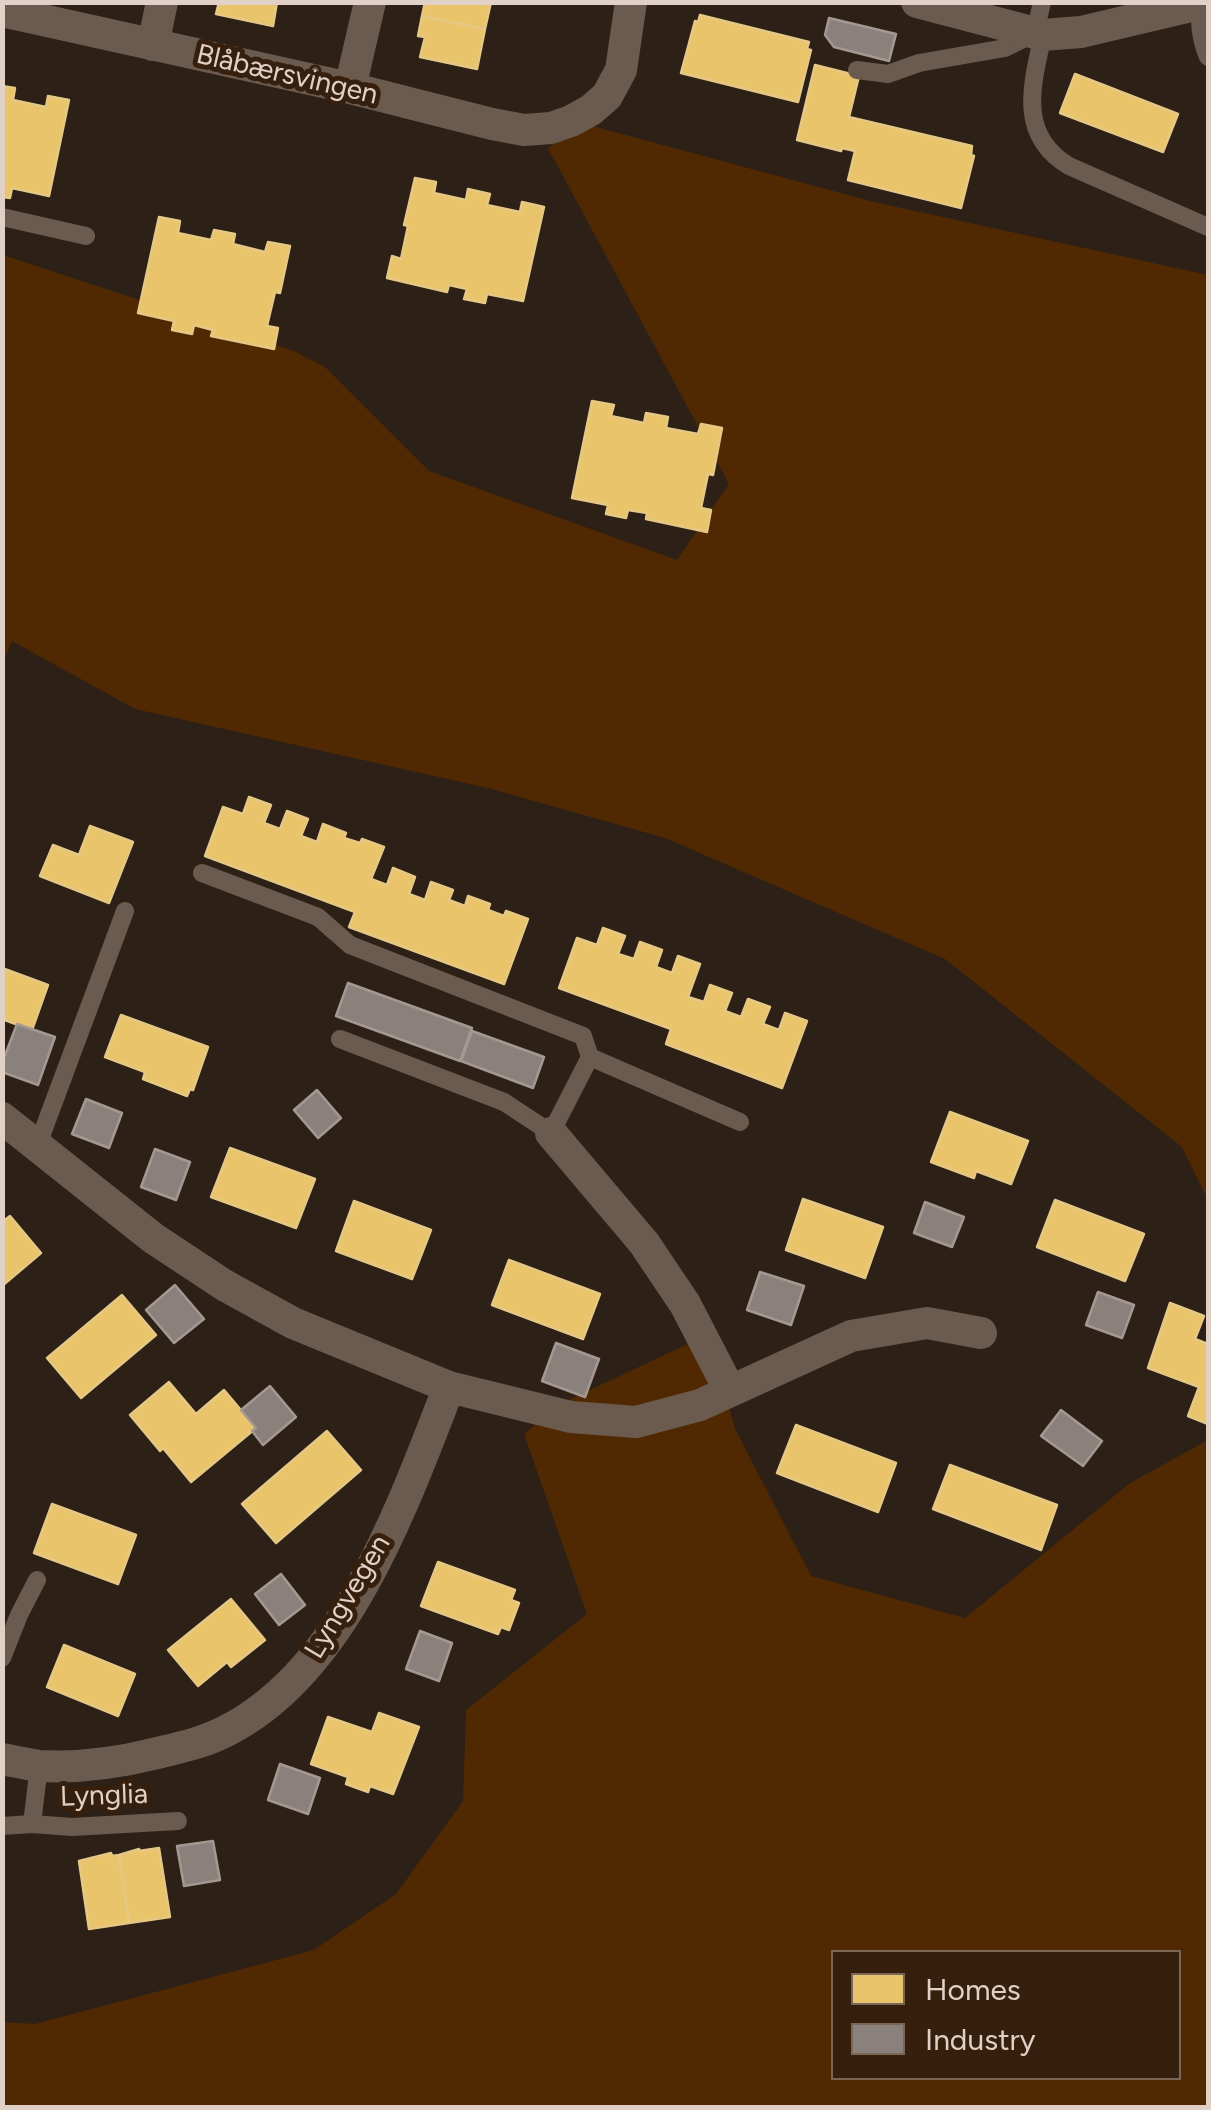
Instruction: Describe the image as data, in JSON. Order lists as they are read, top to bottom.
{
  "streets": {
    "street": ["Blåbærsvingen", "Lyngvegen"],
    "lane": ["Lynglia"]
  },
  "crossings": [
    ["Lyngvegen", "Lynglia"]
  ],
  "legend": ["Homes", "Industry"]
}
